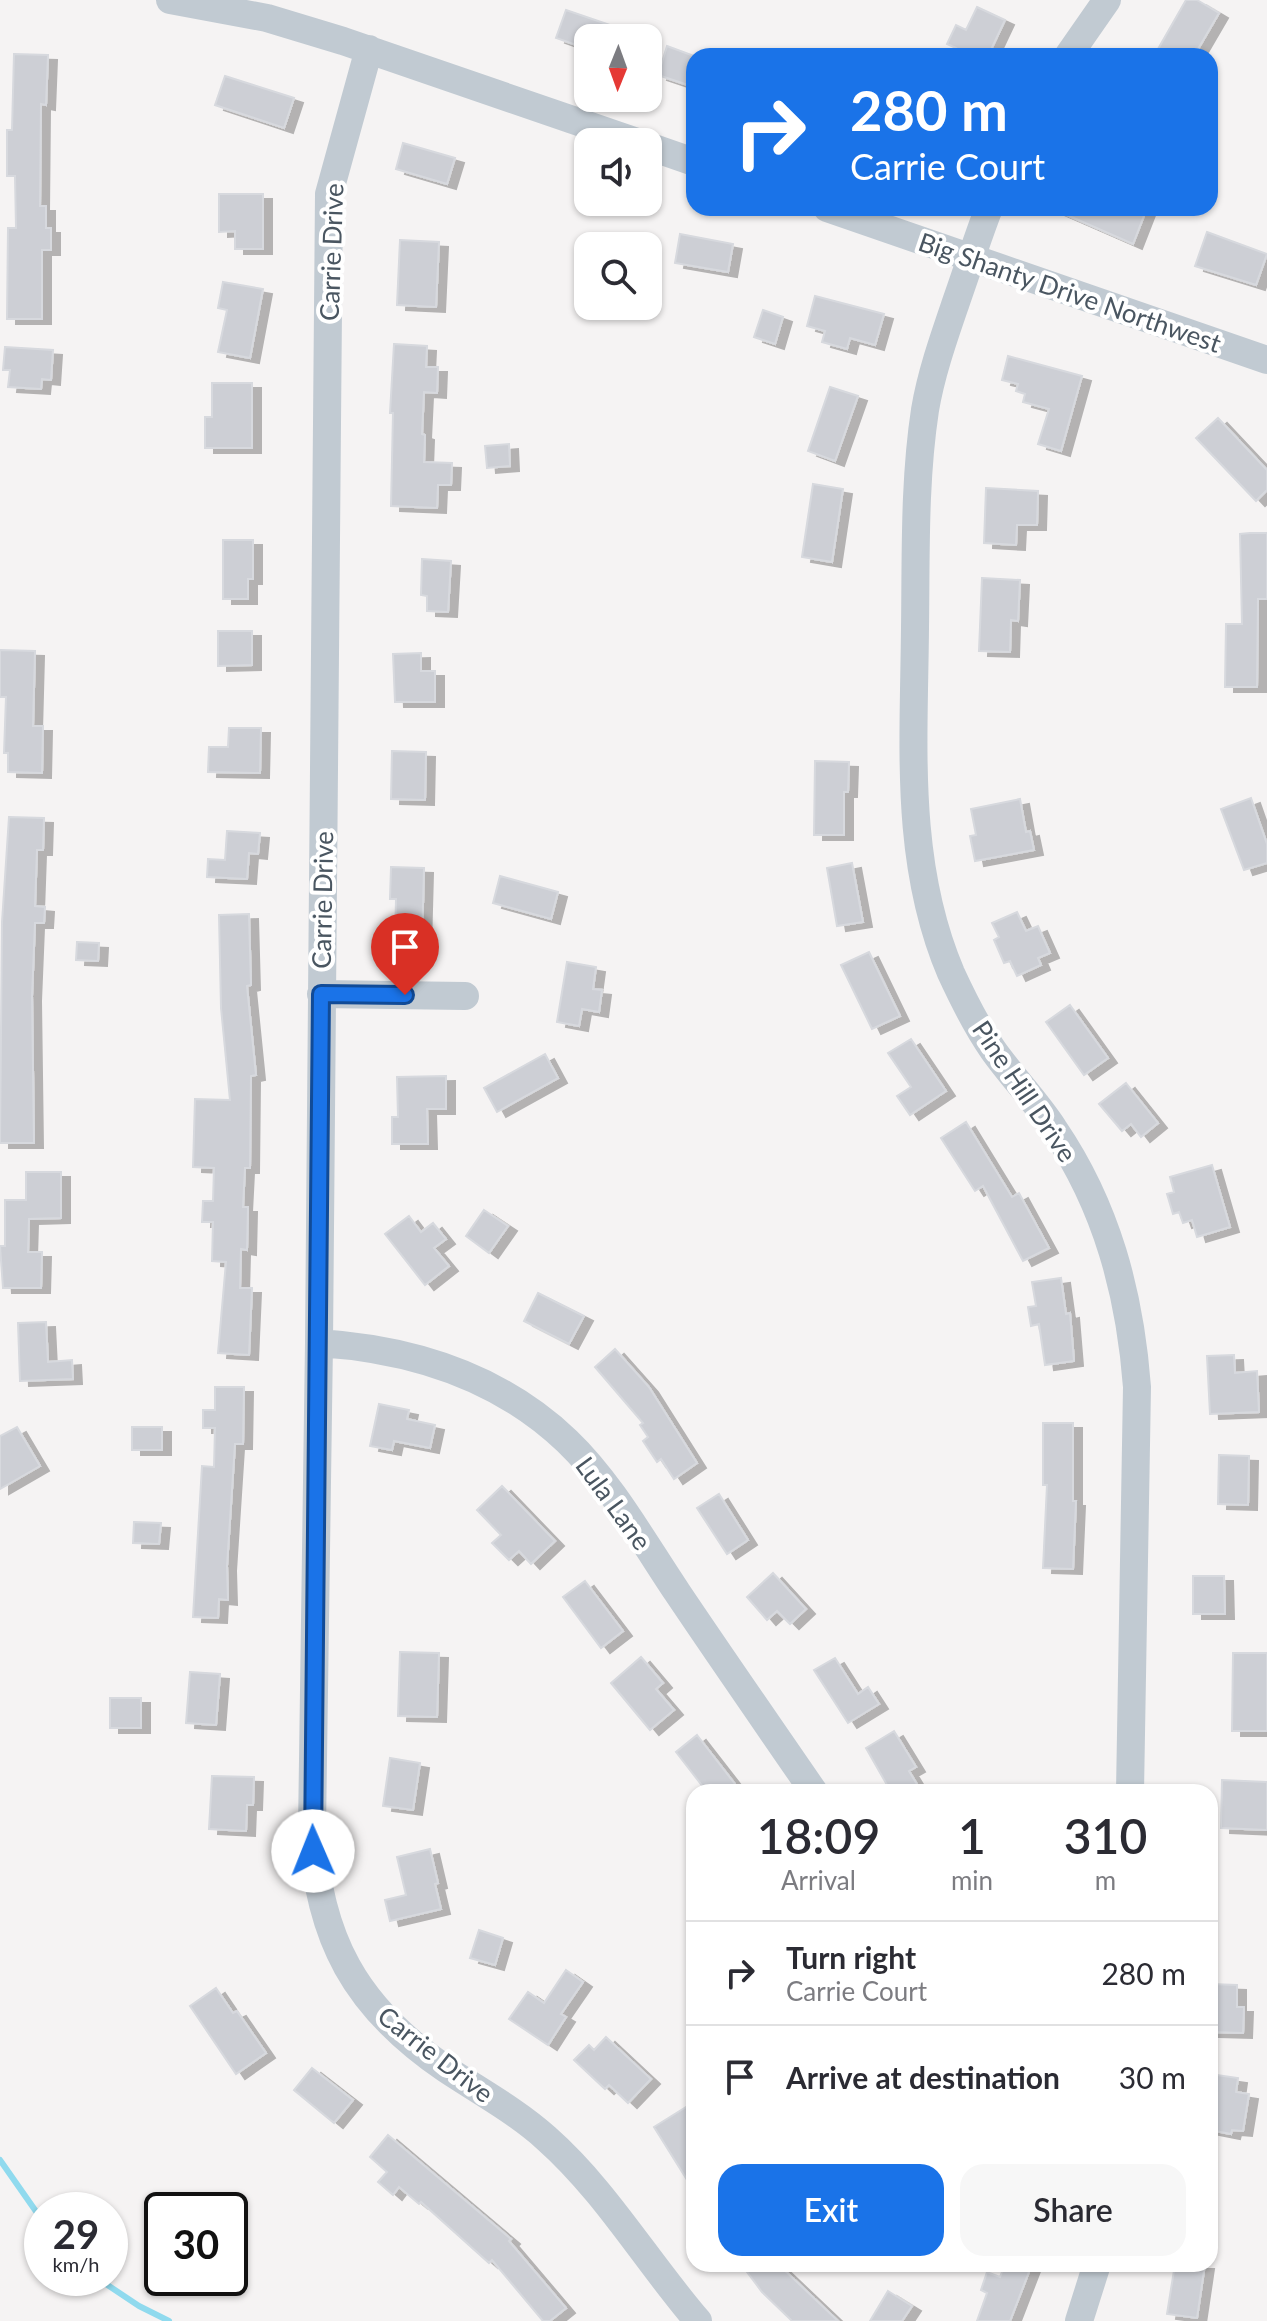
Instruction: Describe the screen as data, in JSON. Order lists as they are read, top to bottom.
{
  "streets": {
    "street": [
      "Carrie Drive",
      "Big Shanty Drive Northwest",
      "Pine Hill Drive",
      "Lula Lane"
    ]
  },
  "crossings": [
    ["Carrie Drive", "Lula Lane"],
    ["Big Shanty Drive Northwest", "Pine Hill Drive"]
  ],
  "north": "bottom",
  "page": {
    "turn": ["280 m", "Carrie Court"],
    "eta": [
      "18:09",
      "Arrival",
      "1",
      "min",
      "310",
      "m"
    ],
    "list": [
      {
        "name": "Turn right",
        "note": "Carrie Court",
        "value": "280 m"
      },
      {
        "name": "Arrive at destination",
        "value": "30 m"
      }
    ],
    "buttons": ["Exit", "Share"],
    "speed": "29 km/h",
    "limit": "30"
  }
}
